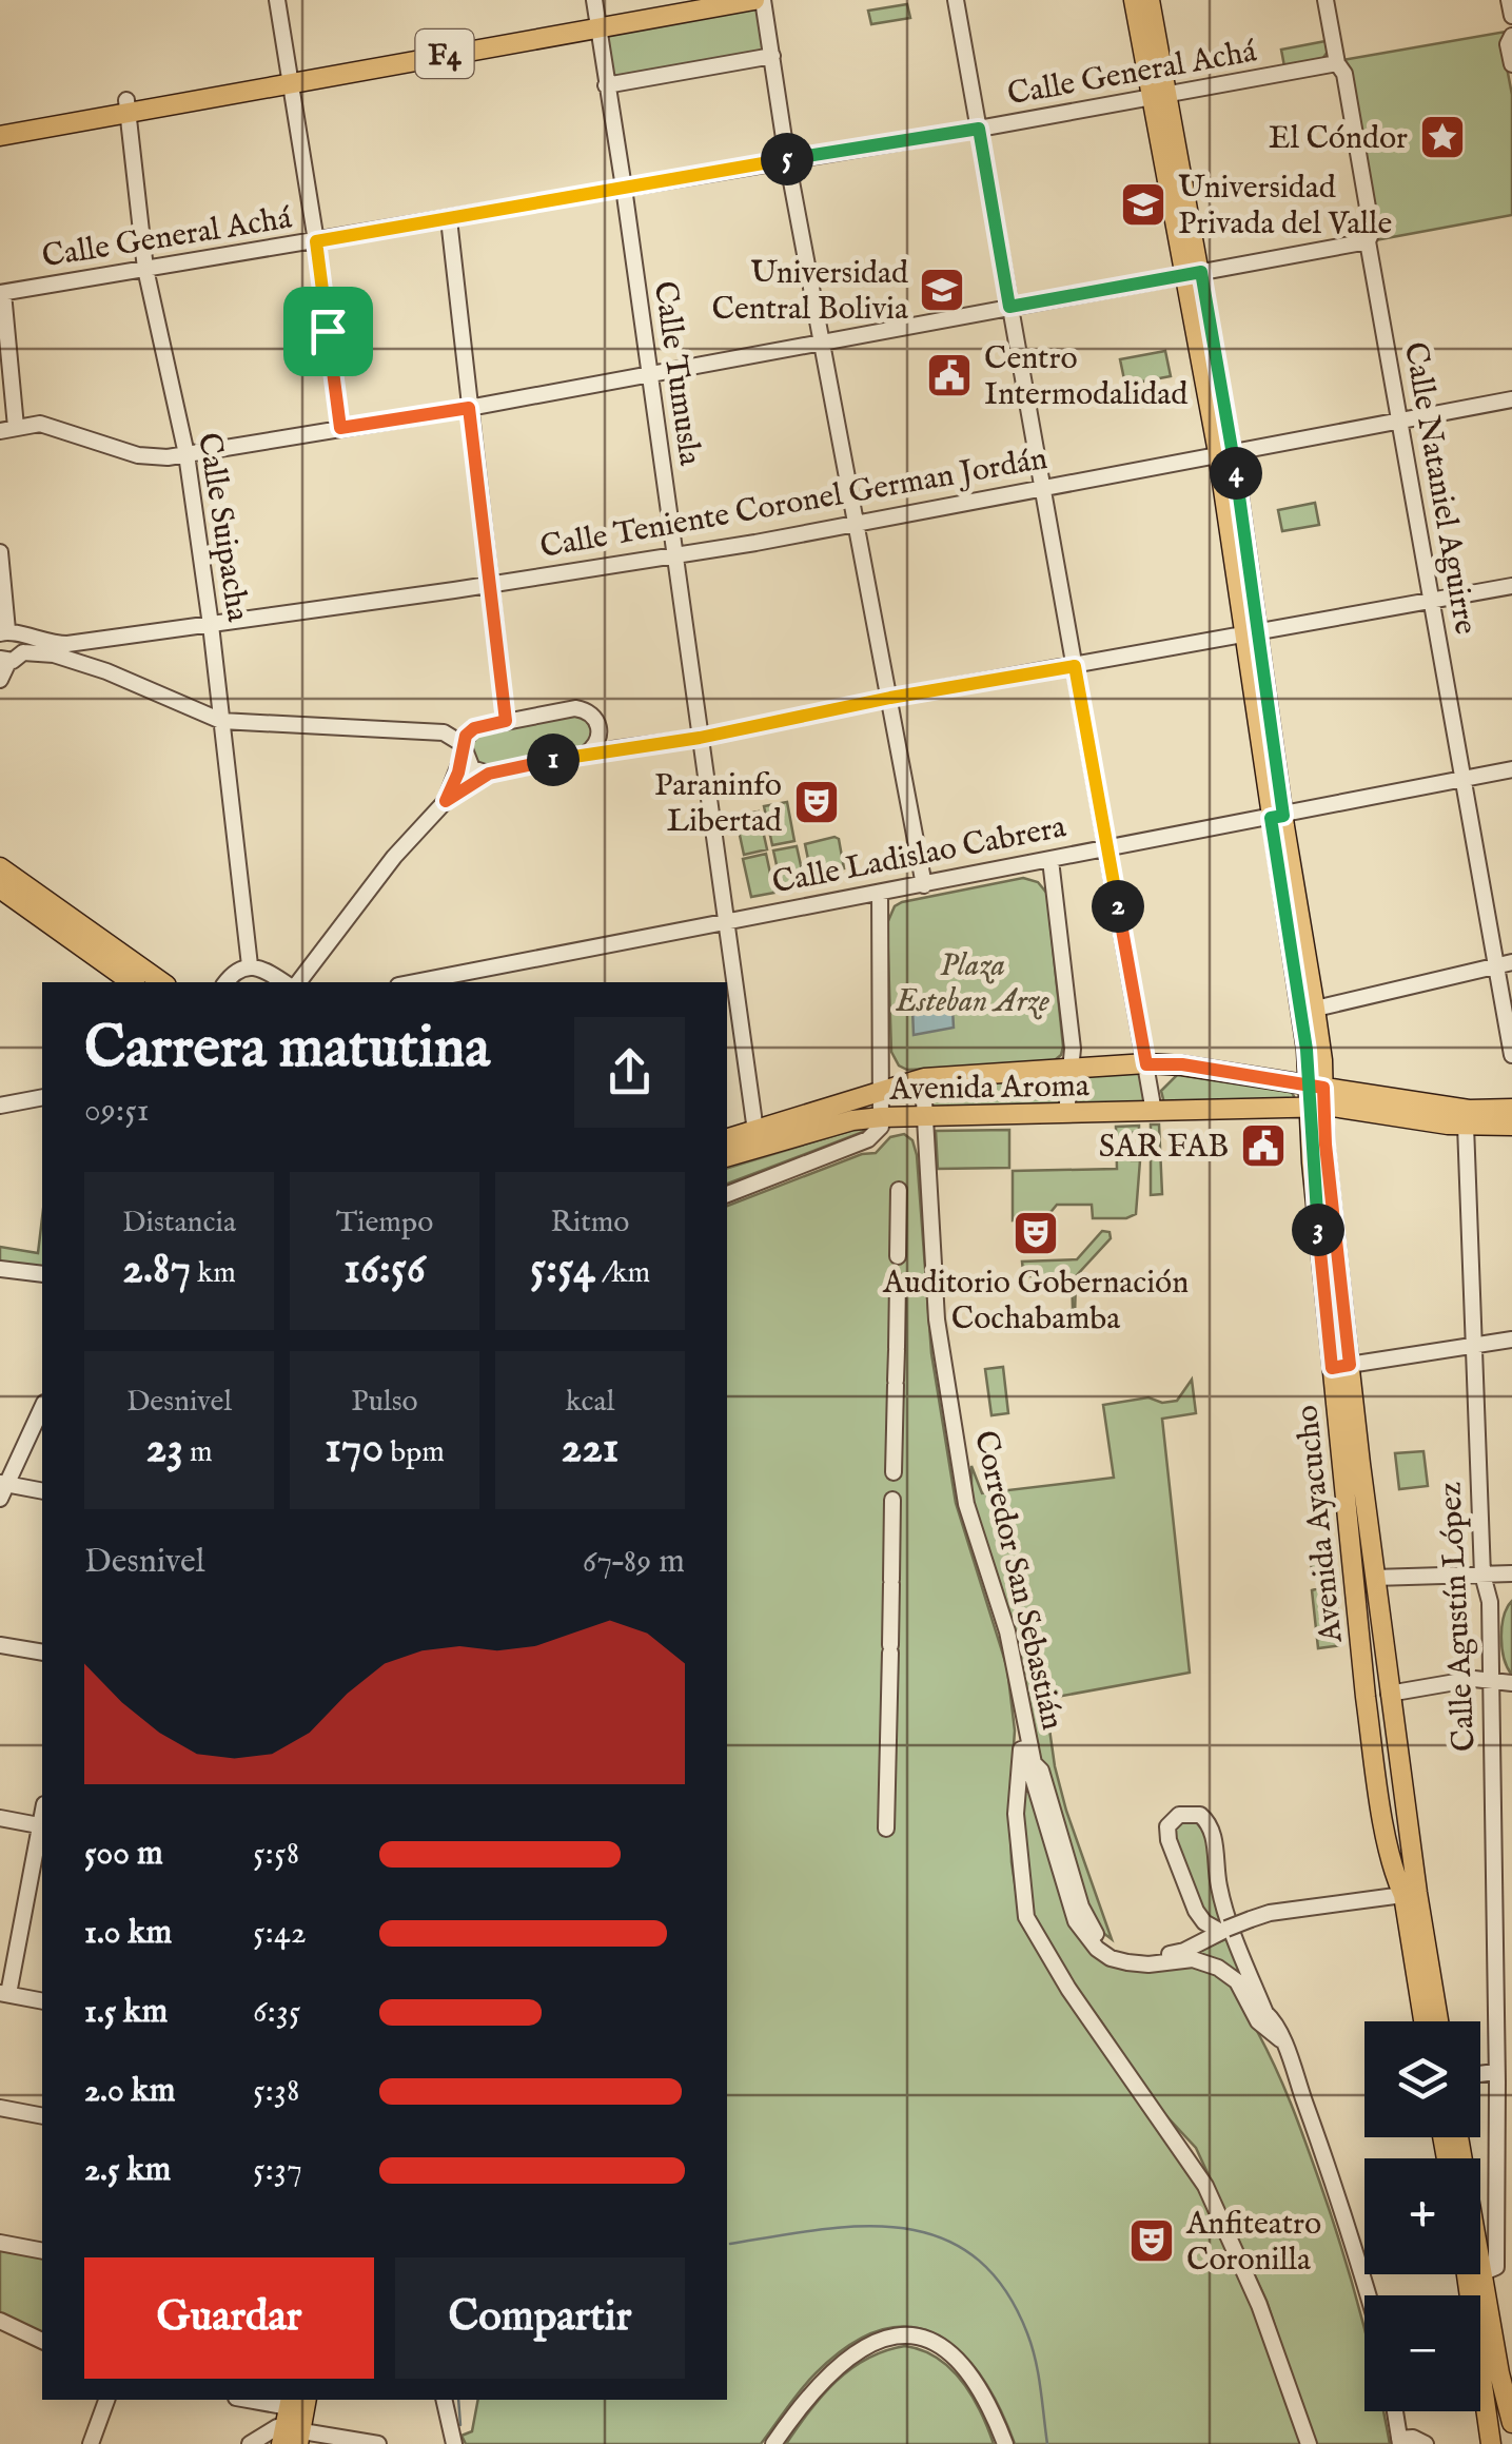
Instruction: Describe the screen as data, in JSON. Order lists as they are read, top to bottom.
{
  "streets": {
    "main road": ["F4", "Avenida Aroma", "Avenida Ayacucho"],
    "street": [
      "Calle General Achá",
      "Calle Tumusla",
      "Calle Nataniel Aguirre",
      "Calle Teniente Coronel German Jordán",
      "Calle Suipacha",
      "Calle Ladislao Cabrera",
      "Corredor San Sebastián",
      "Calle Agustín López"
    ]
  },
  "crossings": [
    ["F4", "Calle Tumusla"],
    ["F4", "Calle Suipacha"],
    ["Calle General Achá", "Calle Tumusla"],
    ["Calle General Achá", "Calle Nataniel Aguirre"],
    ["Calle General Achá", "Calle Suipacha"],
    ["Calle General Achá", "Avenida Ayacucho"],
    ["Calle Tumusla", "Calle Teniente Coronel German Jordán"],
    ["Calle Tumusla", "Calle Ladislao Cabrera"],
    ["Calle Tumusla", "Avenida Aroma"],
    ["Calle Nataniel Aguirre", "Calle Teniente Coronel German Jordán"],
    ["Calle Nataniel Aguirre", "Calle Ladislao Cabrera"],
    ["Calle Teniente Coronel German Jordán", "Calle Suipacha"],
    ["Calle Teniente Coronel German Jordán", "Avenida Ayacucho"],
    ["Calle Ladislao Cabrera", "Avenida Ayacucho"],
    ["Avenida Aroma", "Avenida Ayacucho"],
    ["Avenida Aroma", "Corredor San Sebastián"],
    ["Avenida Aroma", "Calle Agustín López"],
    ["Avenida Ayacucho", "Corredor San Sebastián"]
  ],
  "parks": ["Plaza Esteban Arze"],
  "places": {
    "place": ["El Cóndor"],
    "school or university": ["Universidad Privada del Valle", "Universidad Central Bolivia"],
    "public building": ["Centro Intermodalidad", "SAR FAB"],
    "theatre": ["Paraninfo Libertad", "Auditorio Gobernación Cochabamba", "Anfiteatro Coronilla"]
  },
  "page": {
    "pins": [
      "5",
      "4",
      "1",
      "2",
      "3"
    ],
    "heading": ["Carrera matutina", "09:51"],
    "stats": [
      ["Distancia", "2.87 km"],
      ["Tiempo", "16:56"],
      ["Ritmo", "5:54 /km"],
      ["Desnivel", "23 m"],
      ["Pulso", "170 bpm"],
      ["kcal", "221"]
    ],
    "chart": ["Desnivel", "67–89 m"],
    "list": [
      {
        "name": "500 m",
        "note": "5:58"
      },
      {
        "name": "1.0 km",
        "note": "5:42"
      },
      {
        "name": "1.5 km",
        "note": "6:35"
      },
      {
        "name": "2.0 km",
        "note": "5:38"
      },
      {
        "name": "2.5 km",
        "note": "5:37"
      }
    ],
    "map_buttons": ["+", "−"],
    "buttons": ["Guardar", "Compartir"]
  }
}
